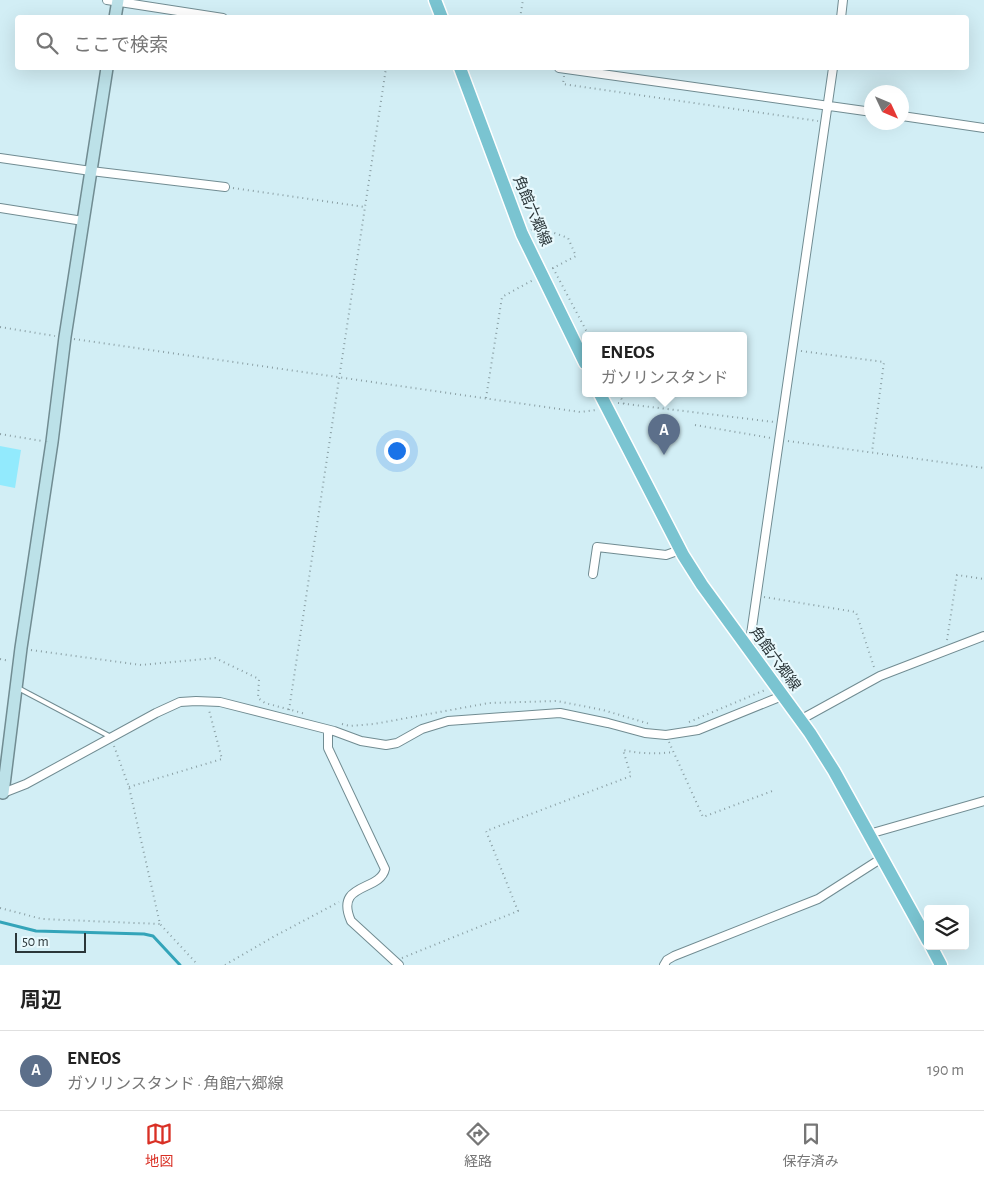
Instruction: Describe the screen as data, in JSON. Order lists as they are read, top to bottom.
{
  "streets": {
    "main road": ["角館六郷線"]
  },
  "scale_bar": "50 m",
  "north": "bottom right",
  "page": {
    "search": "ここで検索",
    "popup": ["ENEOS", "ガソリンスタンド"],
    "pins": "A",
    "scale": "50 m",
    "heading": "周辺",
    "list": [
      {
        "mark": "A",
        "name": "ENEOS",
        "note": "ガソリンスタンド · 角館六郷線",
        "value": "190 m"
      }
    ],
    "nav": ["地図", "経路", "保存済み"]
  }
}
